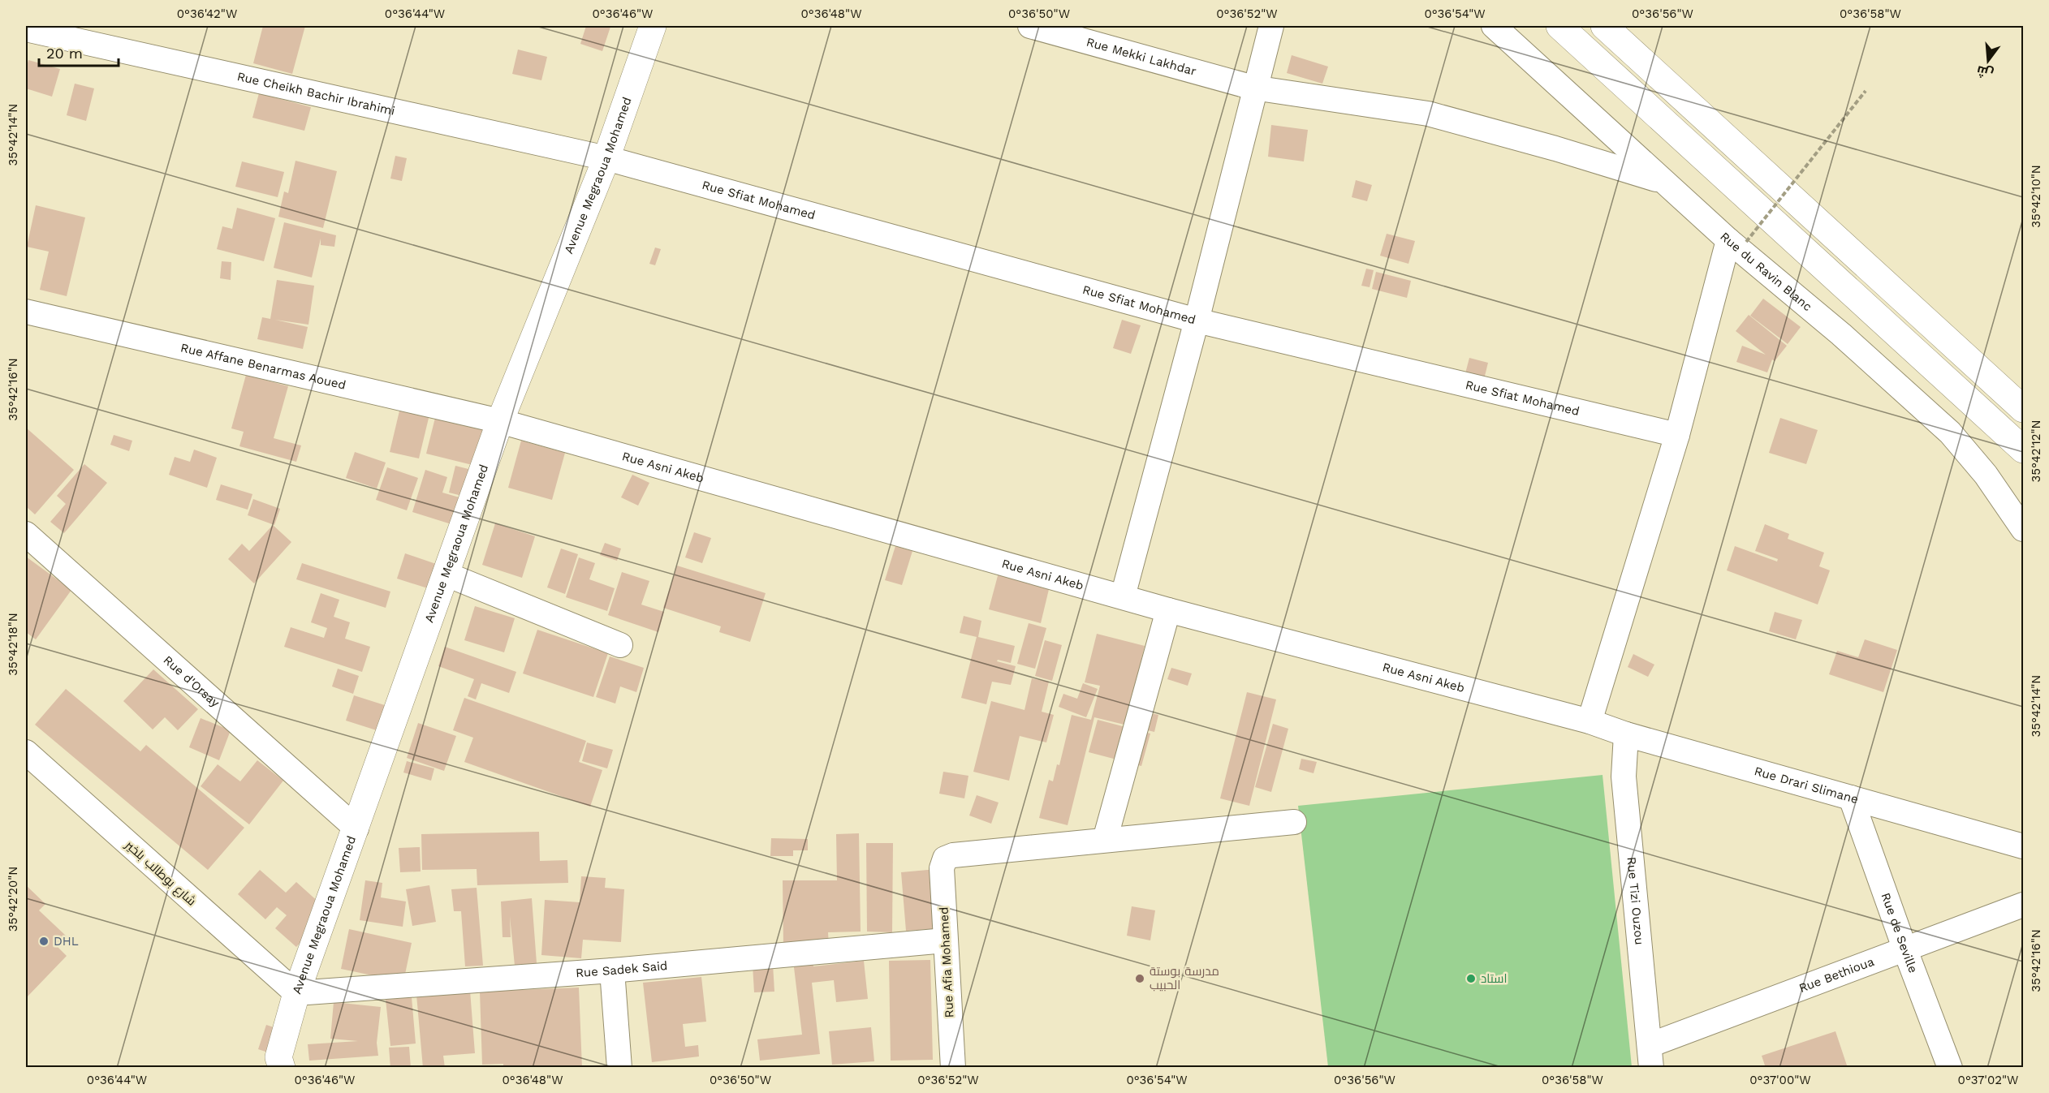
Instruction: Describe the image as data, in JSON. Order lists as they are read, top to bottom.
{
  "streets": {
    "main road": ["Avenue Megraoua Mohamed"],
    "street": [
      "Rue Mekki Lakhdar",
      "Rue Cheikh Bachir Ibrahimi",
      "Rue Sfiat Mohamed",
      "Rue du Ravin Blanc",
      "Rue Affane Benarmas Aoued",
      "Rue Asni Akeb",
      "Rue d'Orsay",
      "Rue Drari Slimane",
      "شارع بوطالب بلخير",
      "Rue Tizi Ouzou",
      "Rue de Seville",
      "Rue Afia Mohamed",
      "Rue Sadek Said",
      "Rue Bethioua"
    ]
  },
  "crossings": [
    ["Rue Mekki Lakhdar", "Rue du Ravin Blanc"],
    ["Rue Cheikh Bachir Ibrahimi", "Avenue Megraoua Mohamed"],
    ["Rue Cheikh Bachir Ibrahimi", "Rue Sfiat Mohamed"],
    ["Avenue Megraoua Mohamed", "Rue Sfiat Mohamed"],
    ["Avenue Megraoua Mohamed", "Rue Affane Benarmas Aoued"],
    ["Avenue Megraoua Mohamed", "Rue Asni Akeb"],
    ["Avenue Megraoua Mohamed", "Rue d'Orsay"],
    ["Avenue Megraoua Mohamed", "شارع بوطالب بلخير"],
    ["Avenue Megraoua Mohamed", "Rue Sadek Said"],
    ["Rue Affane Benarmas Aoued", "Rue Asni Akeb"],
    ["Rue Asni Akeb", "Rue Drari Slimane"],
    ["Rue Drari Slimane", "Rue Tizi Ouzou"],
    ["Rue Drari Slimane", "Rue de Seville"],
    ["شارع بوطالب بلخير", "Rue Sadek Said"],
    ["Rue Tizi Ouzou", "Rue Bethioua"],
    ["Rue de Seville", "Rue Bethioua"],
    ["Rue Afia Mohamed", "Rue Sadek Said"]
  ],
  "places": ["DHL", "مدرسة بوستة الحبيب", "استاد"],
  "scale_bar": "20 m",
  "north": "bottom",
  "coordinates": [
    "0°36'42\"W",
    "0°36'44\"W",
    "0°36'46\"W",
    "0°36'48\"W",
    "0°36'50\"W",
    "0°36'52\"W",
    "0°36'54\"W",
    "0°36'56\"W",
    "0°36'58\"W",
    "35°42'14\"N",
    "35°42'10\"N",
    "35°42'16\"N",
    "35°42'12\"N",
    "35°42'18\"N",
    "35°42'20\"N",
    "0°37'00\"W",
    "0°37'02\"W"
  ]
}
